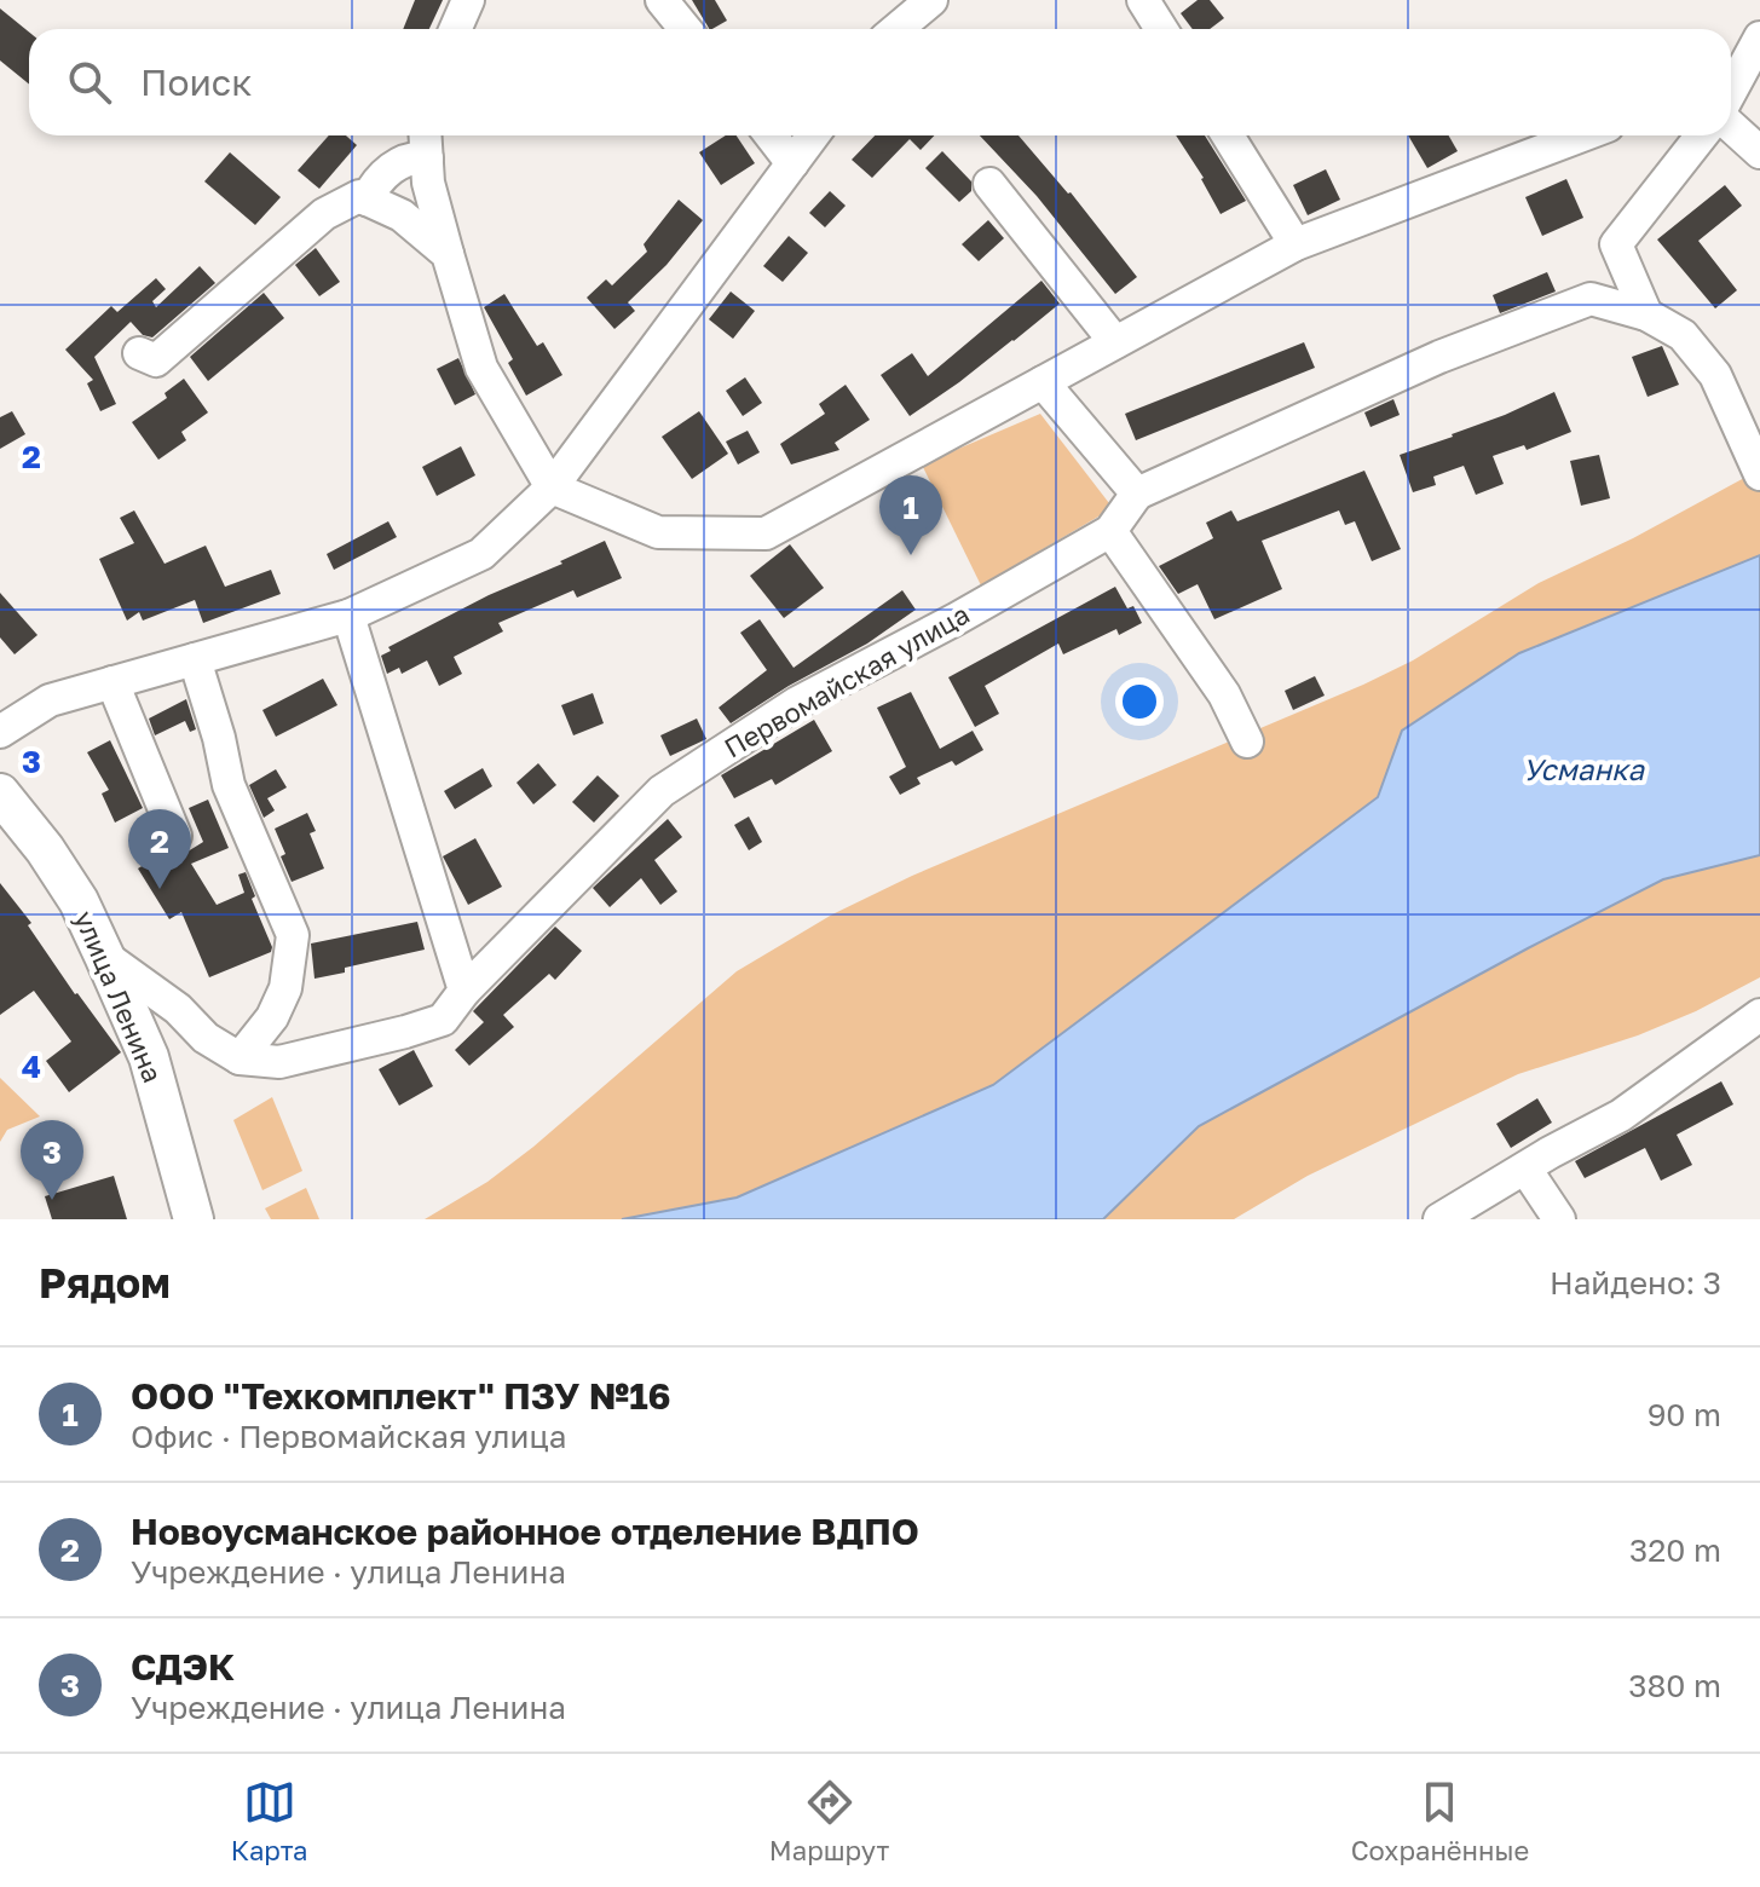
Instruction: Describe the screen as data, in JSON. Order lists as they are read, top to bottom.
{
  "streets": {
    "main road": ["улица Ленина"],
    "street": ["Первомайская улица"]
  },
  "water": ["Усманка"],
  "page": {
    "search": "Поиск",
    "pins": ["1", "2", "3"],
    "heading": ["Рядом", "Найдено: 3"],
    "list": [
      {
        "mark": "1",
        "name": "ООО \"Техкомплект\" ПЗУ №16",
        "note": "Офис · Первомайская улица",
        "value": "90 m"
      },
      {
        "mark": "2",
        "name": "Новоусманское районное отделение ВДПО",
        "note": "Учреждение · улица Ленина",
        "value": "320 m"
      },
      {
        "mark": "3",
        "name": "СДЭК",
        "note": "Учреждение · улица Ленина",
        "value": "380 m"
      }
    ],
    "nav": ["Карта", "Маршрут", "Сохранённые"]
  },
  "grid": {
    "rows": ["2", "3", "4"]
  }
}
